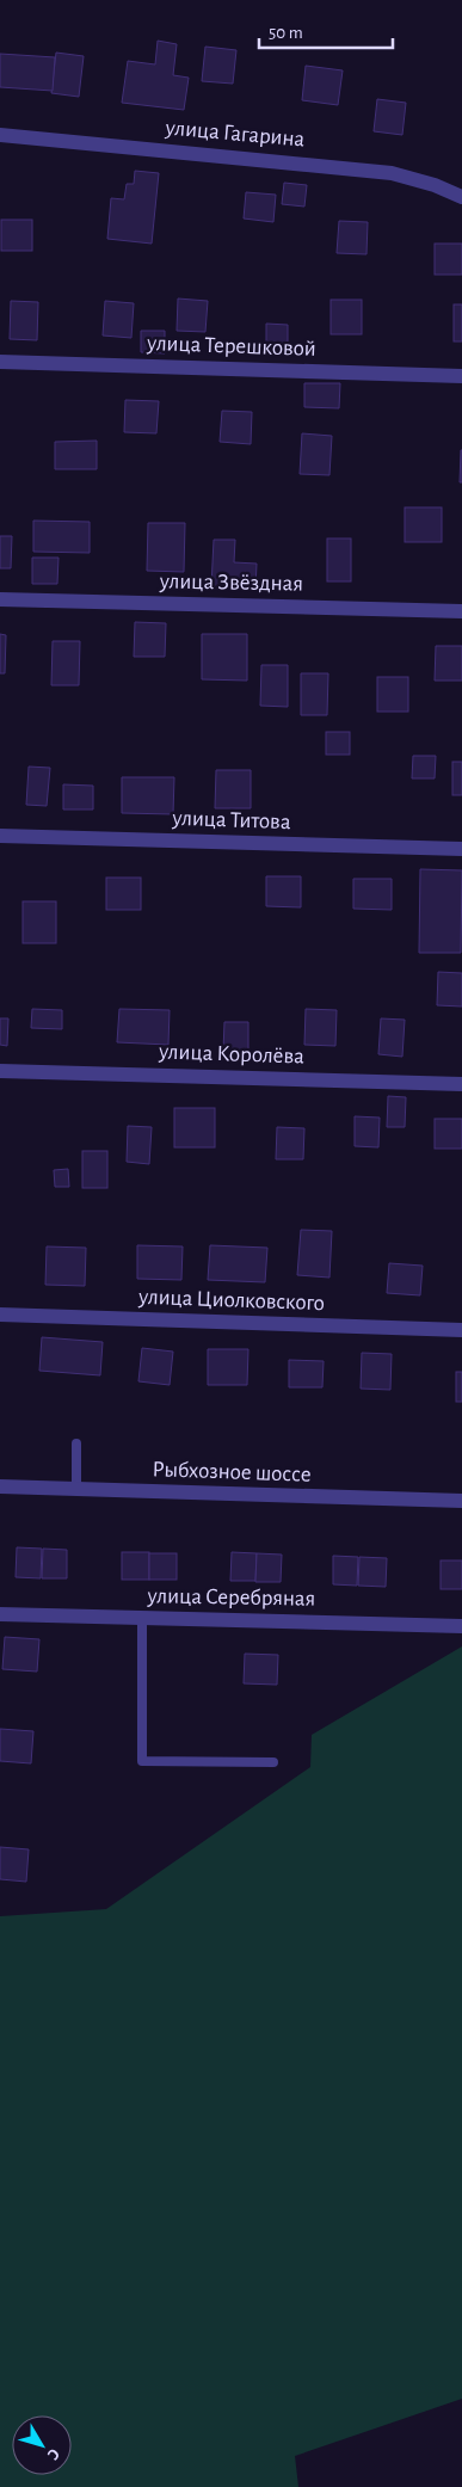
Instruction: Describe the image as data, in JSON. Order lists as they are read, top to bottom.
{
  "streets": {
    "street": [
      "улица Гагарина",
      "улица Терешковой",
      "улица Звёздная",
      "улица Титова",
      "улица Королёва",
      "улица Циолковского",
      "Рыбхозное шоссе",
      "улица Серебряная"
    ]
  },
  "scale_bar": "50 m",
  "north": "bottom right"
}
